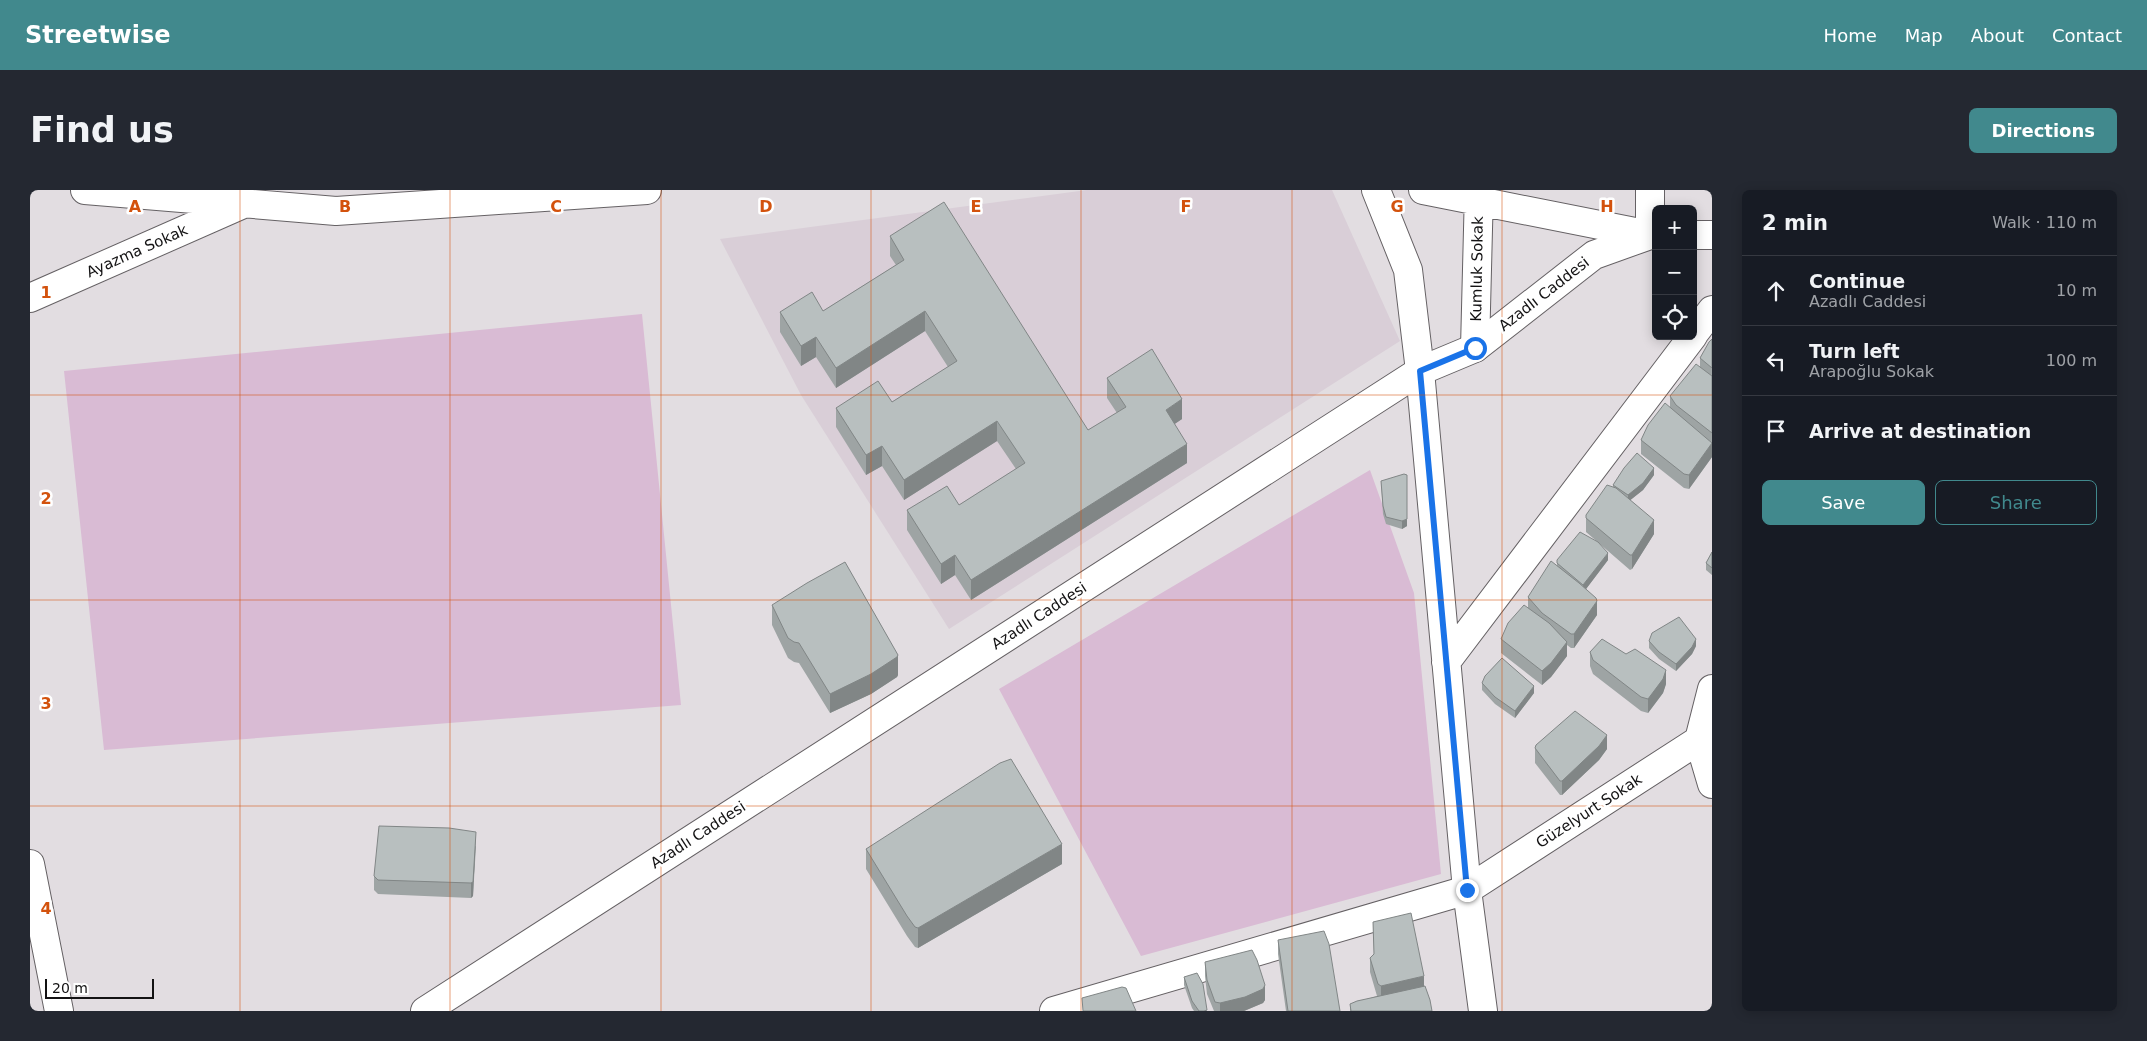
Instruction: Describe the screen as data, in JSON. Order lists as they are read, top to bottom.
{
  "streets": {
    "street": [
      "Ayazma Sokak",
      "Kumluk Sokak",
      "Azadlı Caddesi",
      "Güzelyurt Sokak"
    ]
  },
  "crossings": [
    ["Kumluk Sokak", "Azadlı Caddesi"]
  ],
  "scale_bar": "20 m",
  "page": {
    "header": "Streetwise",
    "nav": [
      "Home",
      "Map",
      "About",
      "Contact"
    ],
    "buttons": [
      "Directions",
      ["Save", "Share"]
    ],
    "title": "Find us",
    "heading": ["2 min", "Walk · 110 m"],
    "map_buttons": ["+", "−"],
    "list": [
      ["Continue", "Azadlı Caddesi", "10 m"],
      ["Turn left", "Arapoğlu Sokak", "100 m"],
      "Arrive at destination"
    ],
    "scale": "20 m"
  },
  "grid": {
    "columns": [
      "A",
      "B",
      "C",
      "D",
      "E",
      "F",
      "G",
      "H"
    ],
    "rows": [
      "1",
      "2",
      "3",
      "4"
    ]
  }
}
